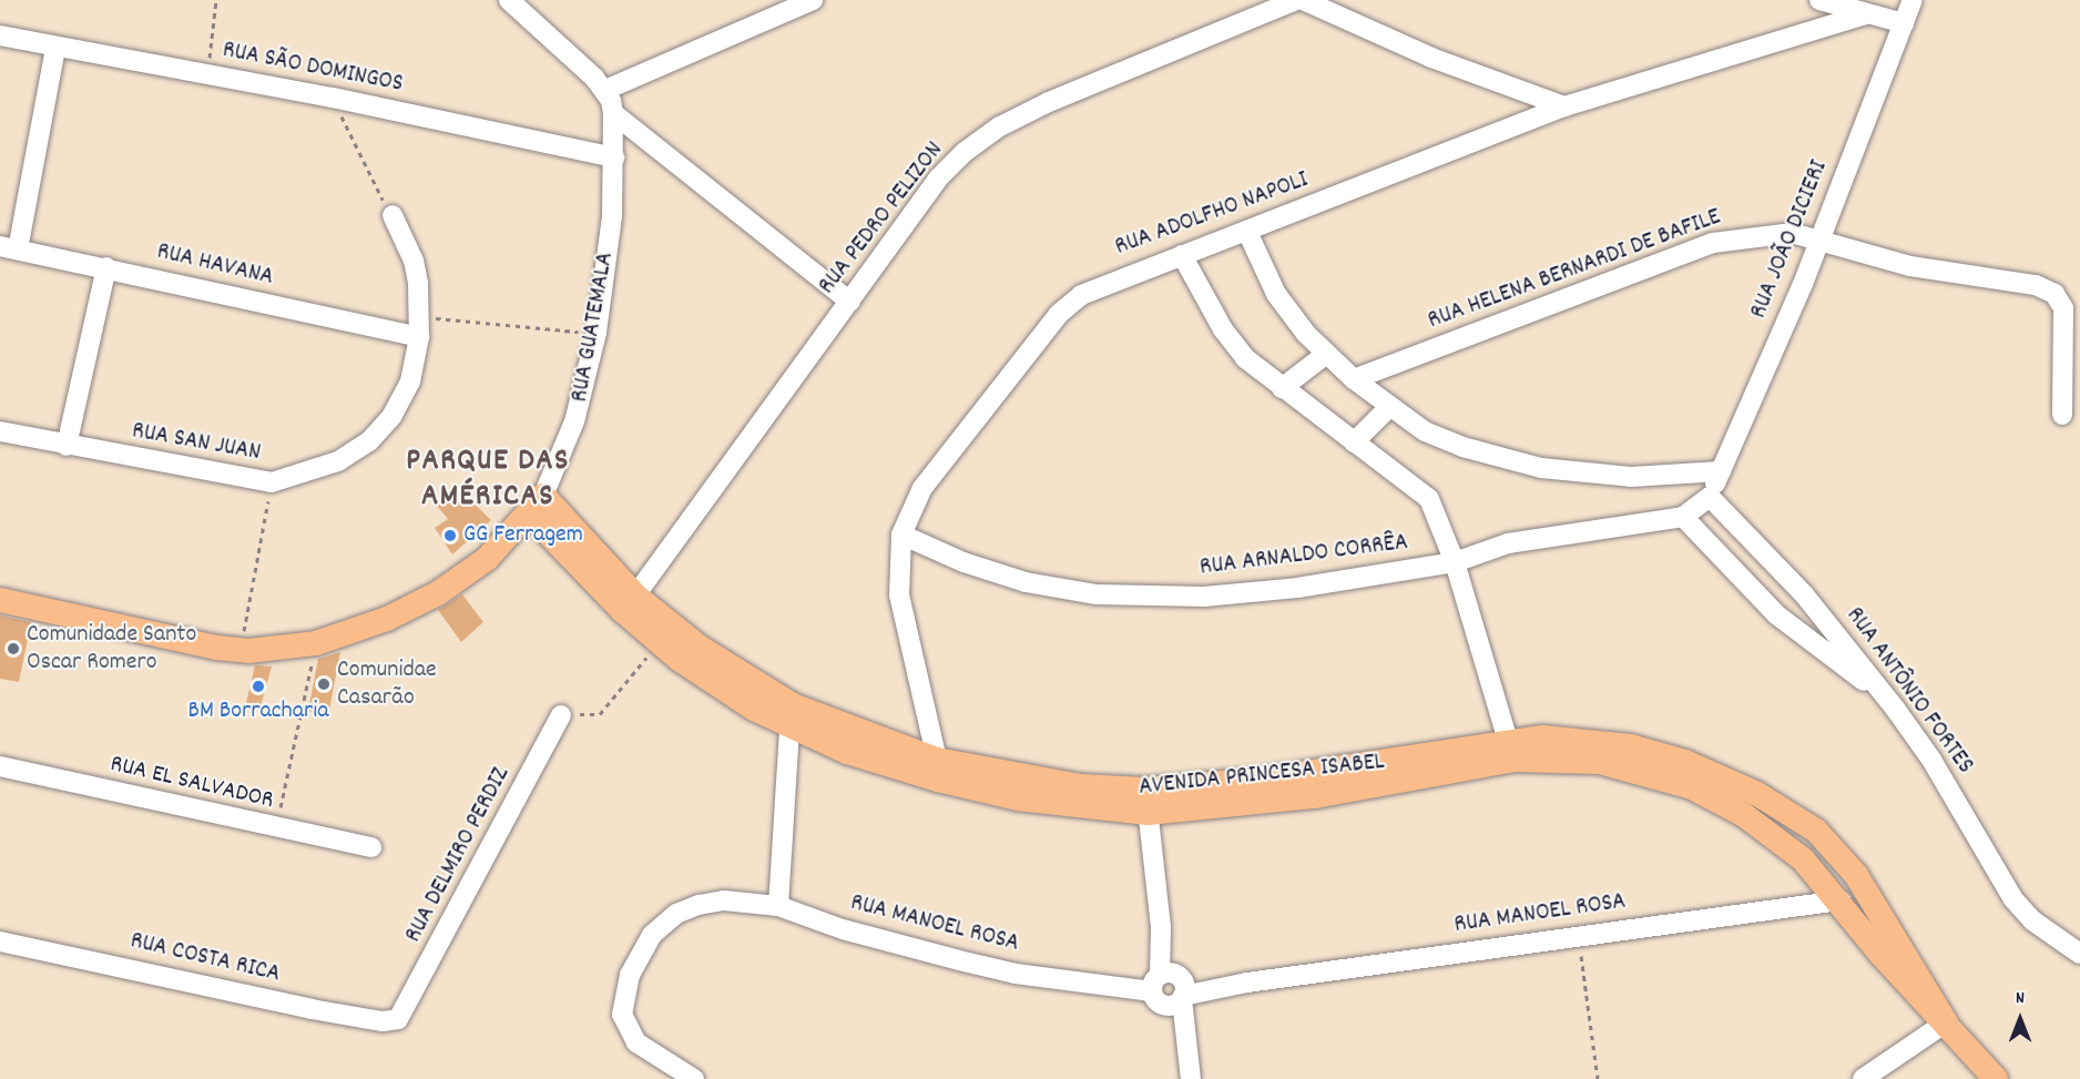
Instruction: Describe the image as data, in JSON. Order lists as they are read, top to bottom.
{
  "streets": {
    "main road": ["RUA GUATEMALA", "AVENIDA PRINCESA ISABEL"],
    "street": [
      "RUA SÃO DOMINGOS",
      "RUA ADOLFHO NAPOLI",
      "RUA PEDRO PELIZON",
      "RUA JOÃO DICIERI",
      "RUA HAVANA",
      "RUA HELENA BERNARDI DE BAFILE",
      "RUA SAN JUAN",
      "RUA ARNALDO CORRÊA",
      "RUA ANTÔNIO FORTES",
      "RUA EL SALVADOR",
      "RUA DELMIRO PERDIZ",
      "RUA MANOEL ROSA",
      "RUA COSTA RICA"
    ]
  },
  "crossings": [
    ["RUA SÃO DOMINGOS", "RUA GUATEMALA"],
    ["RUA ADOLFHO NAPOLI", "RUA ARNALDO CORRÊA"],
    ["RUA ADOLFHO NAPOLI", "AVENIDA PRINCESA ISABEL"],
    ["RUA PEDRO PELIZON", "AVENIDA PRINCESA ISABEL"],
    ["RUA JOÃO DICIERI", "RUA HELENA BERNARDI DE BAFILE"],
    ["RUA JOÃO DICIERI", "RUA ARNALDO CORRÊA"],
    ["RUA JOÃO DICIERI", "RUA ANTÔNIO FORTES"],
    ["RUA HAVANA", "RUA SAN JUAN"],
    ["RUA GUATEMALA", "AVENIDA PRINCESA ISABEL"],
    ["RUA ARNALDO CORRÊA", "RUA ANTÔNIO FORTES"],
    ["AVENIDA PRINCESA ISABEL", "RUA MANOEL ROSA"],
    ["RUA DELMIRO PERDIZ", "RUA COSTA RICA"]
  ],
  "districts": ["PARQUE DAS AMÉRICAS"],
  "places": [
    "GG Ferragem",
    "Comunidade Santo Oscar Romero",
    "Comunidae Casarão",
    "BM Borracharia"
  ],
  "north": "top"
}
